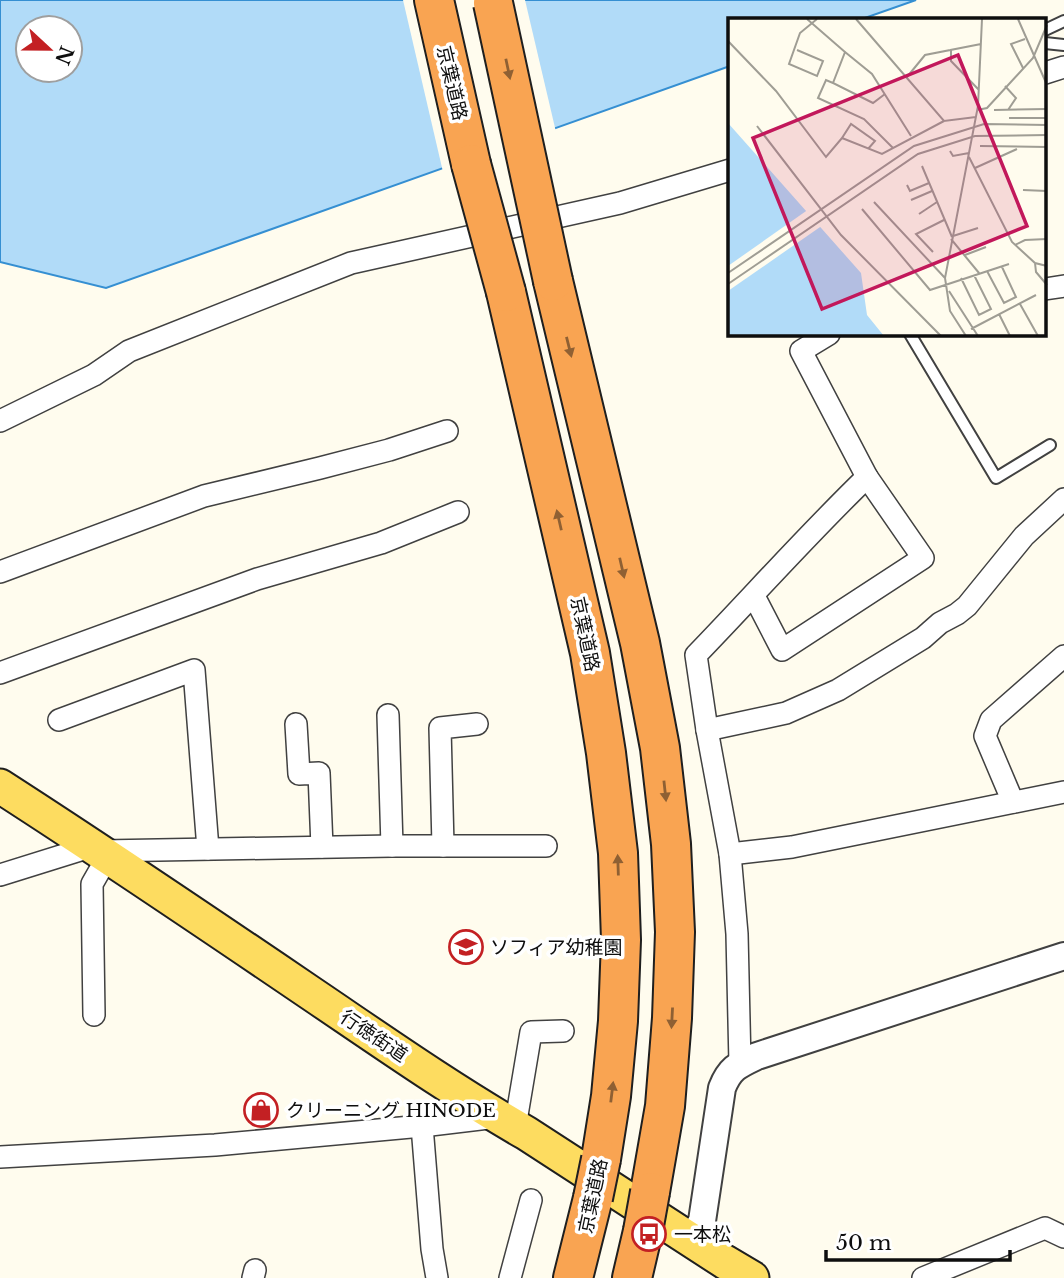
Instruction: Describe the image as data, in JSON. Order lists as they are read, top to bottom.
{
  "streets": {
    "highway": ["京葉道路"],
    "main road": ["行徳街道"]
  },
  "places": {
    "school or university": ["ソフィア幼稚園"],
    "shop": ["クリーニング HINODE"],
    "bus stop": ["一本松"]
  },
  "scale_bar": "50 m",
  "north": "right"
}
